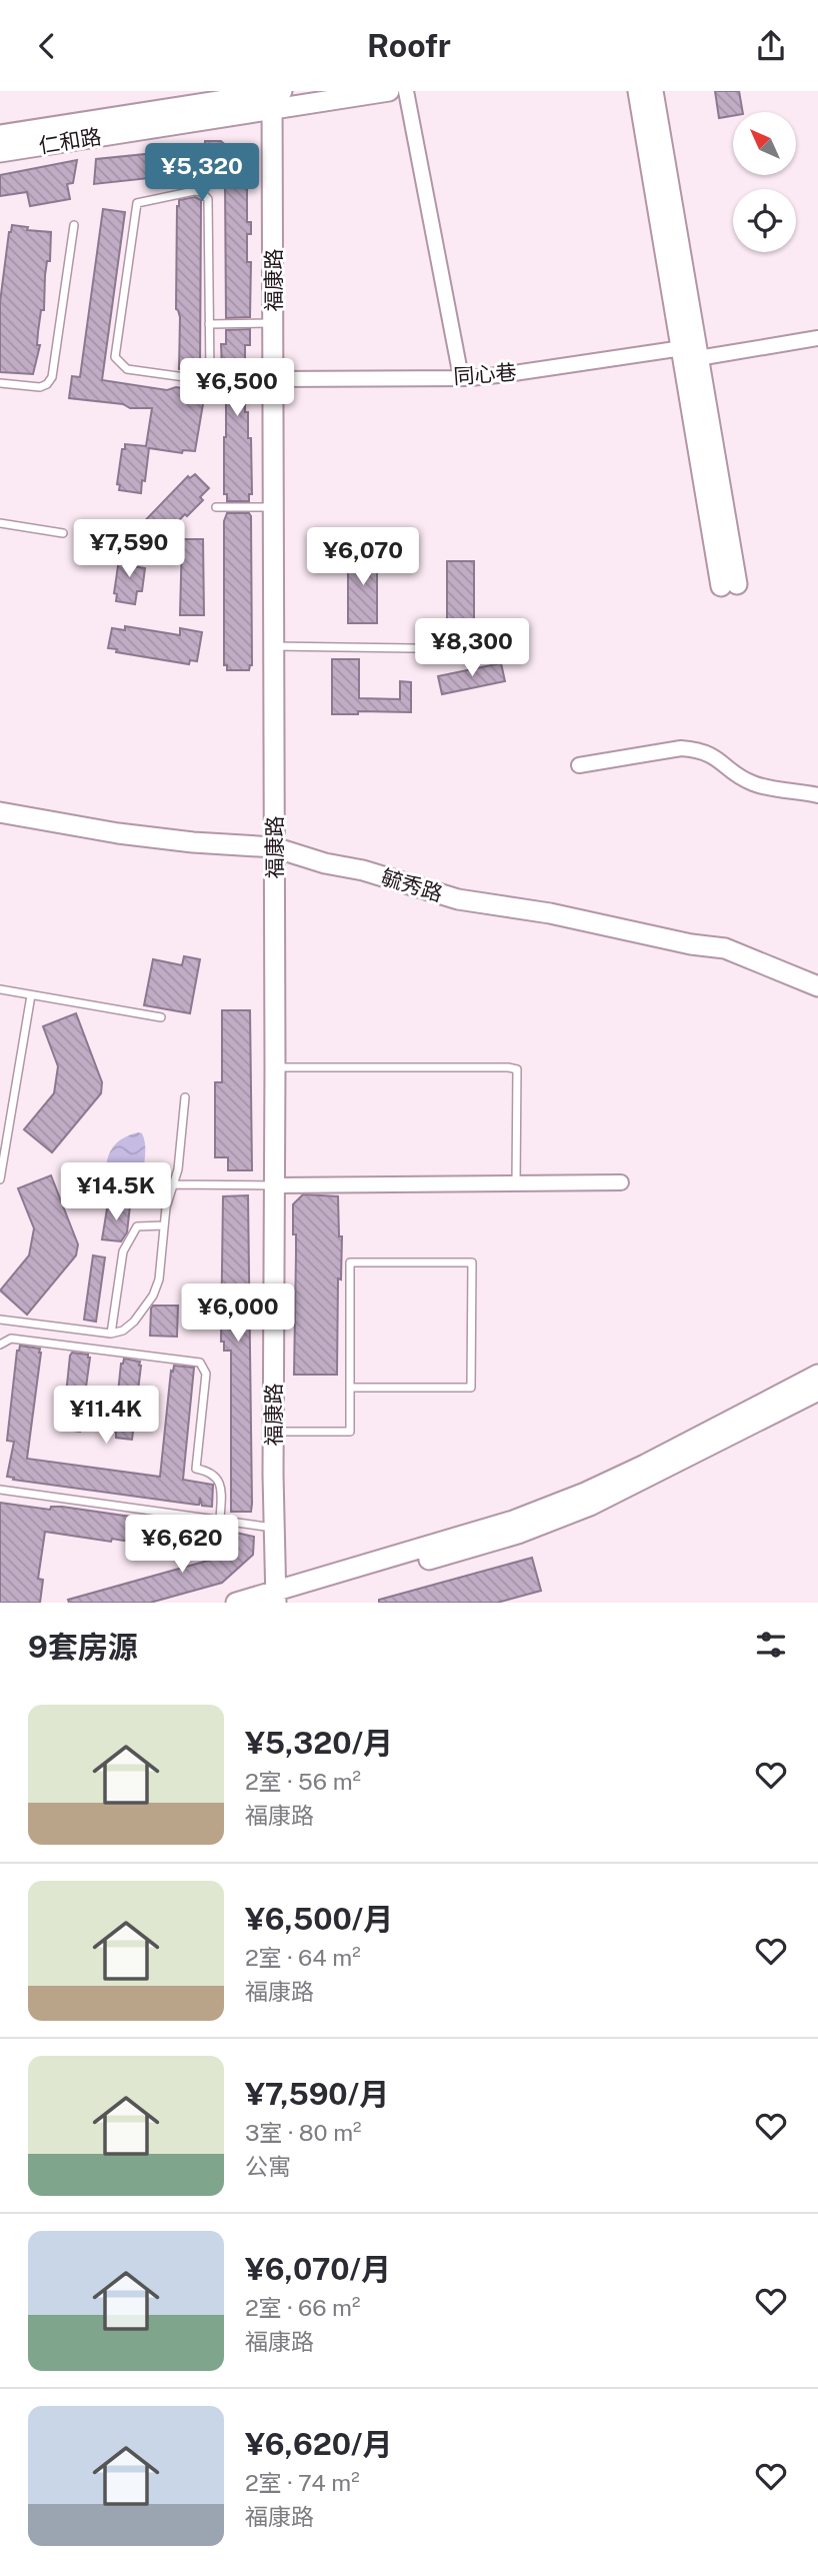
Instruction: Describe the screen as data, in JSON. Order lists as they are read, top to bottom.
{
  "streets": {
    "street": [
      "仁和路",
      "福康路",
      "同心巷",
      "毓秀路"
    ]
  },
  "crossings": [
    ["仁和路", "福康路"],
    ["福康路", "同心巷"],
    ["福康路", "毓秀路"]
  ],
  "north": "top left",
  "page": {
    "header": "Roofr",
    "price": [
      "¥5,320",
      "¥6,500",
      "¥7,590",
      "¥6,070",
      "¥8,300",
      "¥14.5K",
      "¥6,000",
      "¥11.4K",
      "¥6,620"
    ],
    "heading": "9套房源",
    "list": [
      {
        "name": "¥5,320/月",
        "note": "2室 · 56 m² · 福康路"
      },
      {
        "name": "¥6,500/月",
        "note": "2室 · 64 m² · 福康路"
      },
      {
        "name": "¥7,590/月",
        "note": "3室 · 80 m² · 公寓"
      },
      {
        "name": "¥6,070/月",
        "note": "2室 · 66 m² · 福康路"
      },
      {
        "name": "¥6,620/月",
        "note": "2室 · 74 m² · 福康路"
      }
    ]
  }
}
